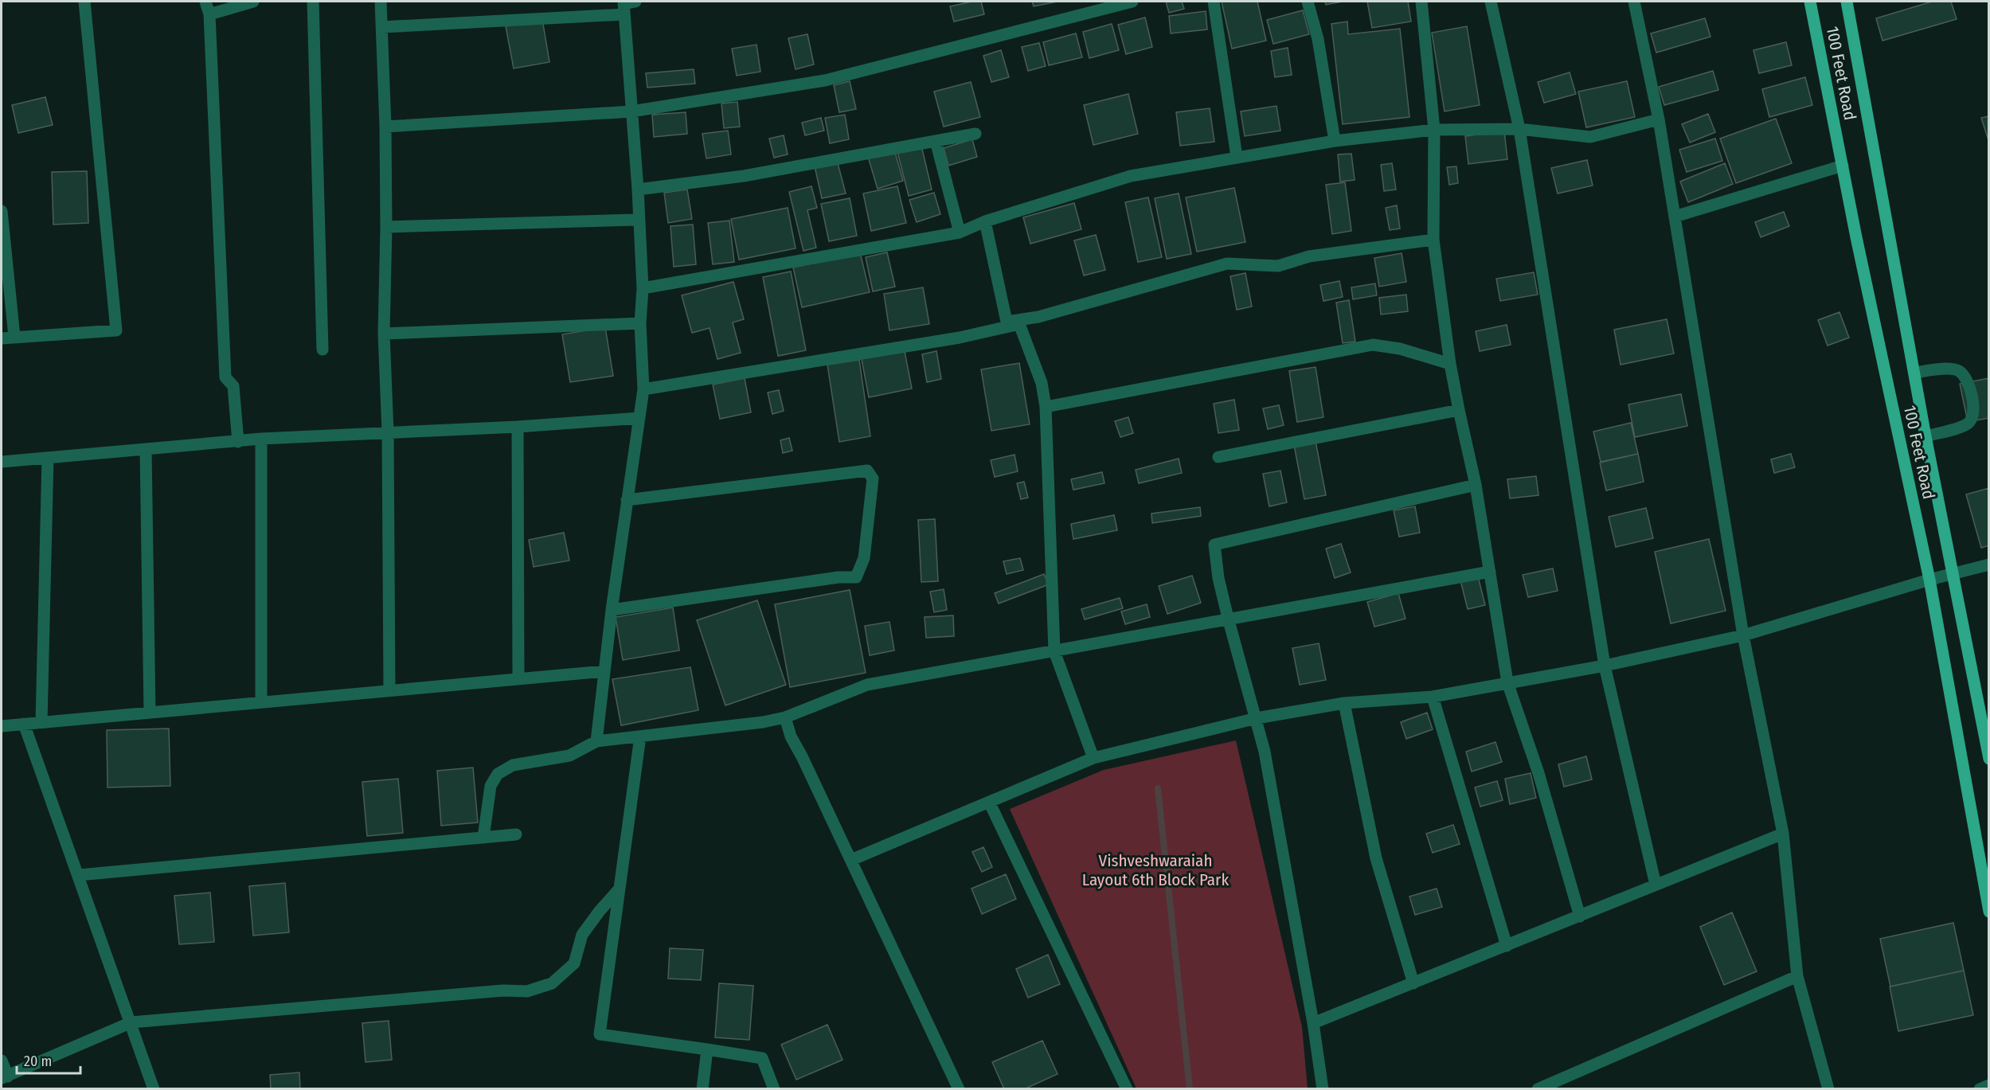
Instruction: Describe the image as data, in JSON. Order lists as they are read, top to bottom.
{
  "streets": {
    "main road": ["100 Feet Road"]
  },
  "parks": ["Vishveshwaraiah Layout 6th Block Park"],
  "scale_bar": "20 m"
}
